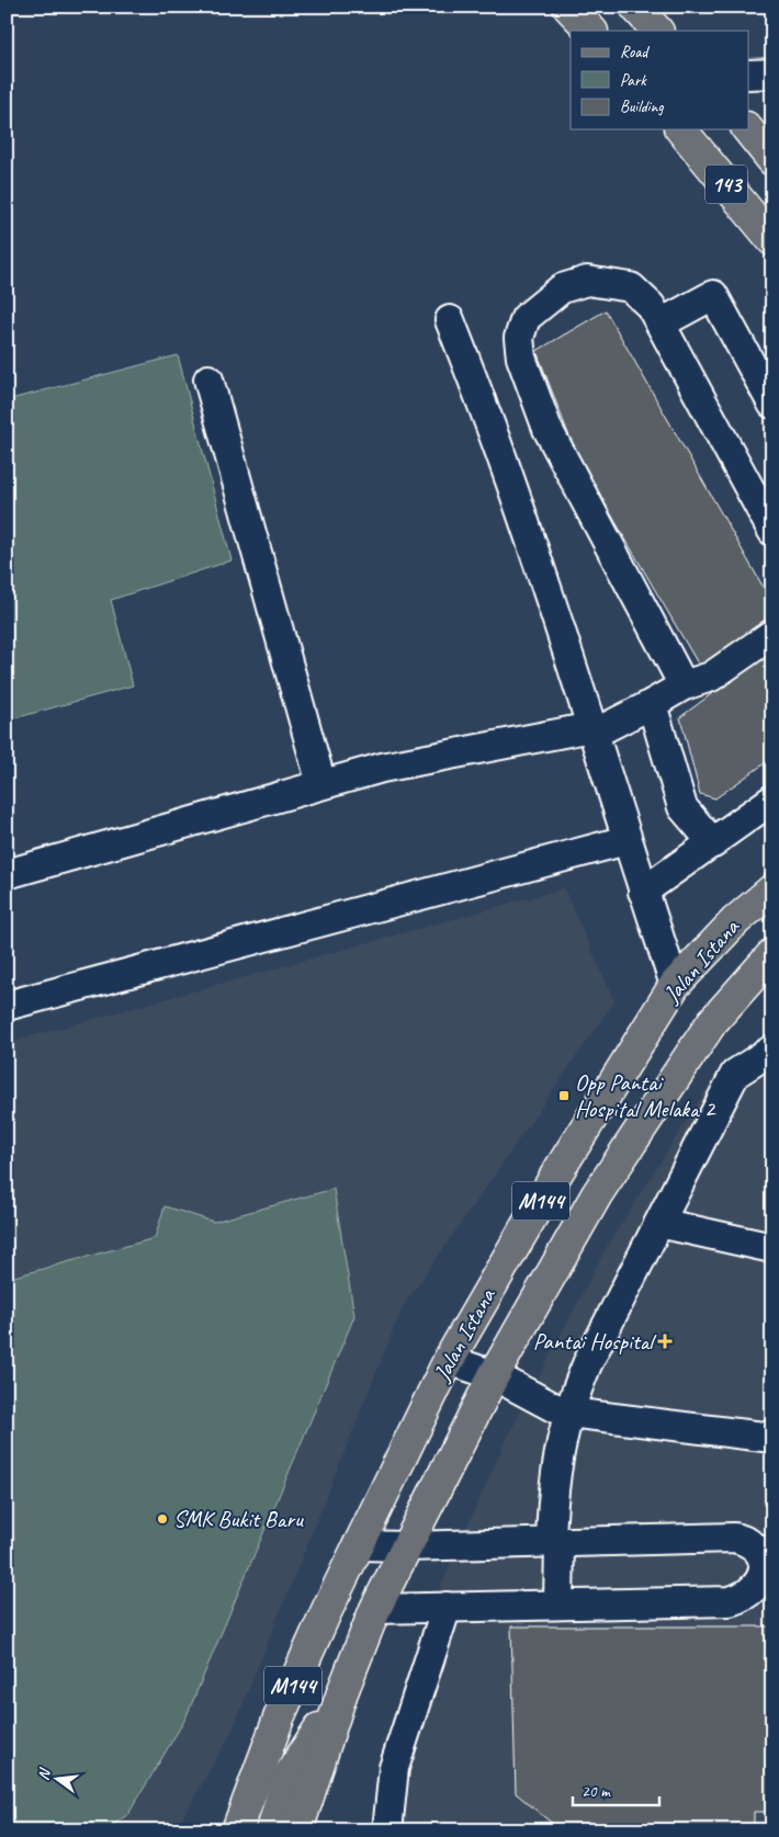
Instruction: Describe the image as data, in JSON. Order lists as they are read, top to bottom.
{
  "streets": {
    "main road": ["143", "Jalan Istana", "M144"]
  },
  "places": {
    "transit": ["Opp Pantai Hospital Melaka 2"],
    "health": ["Pantai Hospital"],
    "other": ["SMK Bukit Baru"]
  },
  "legend": ["Road", "Park", "Building"],
  "scale_bar": "20 m",
  "north": "left"
}
